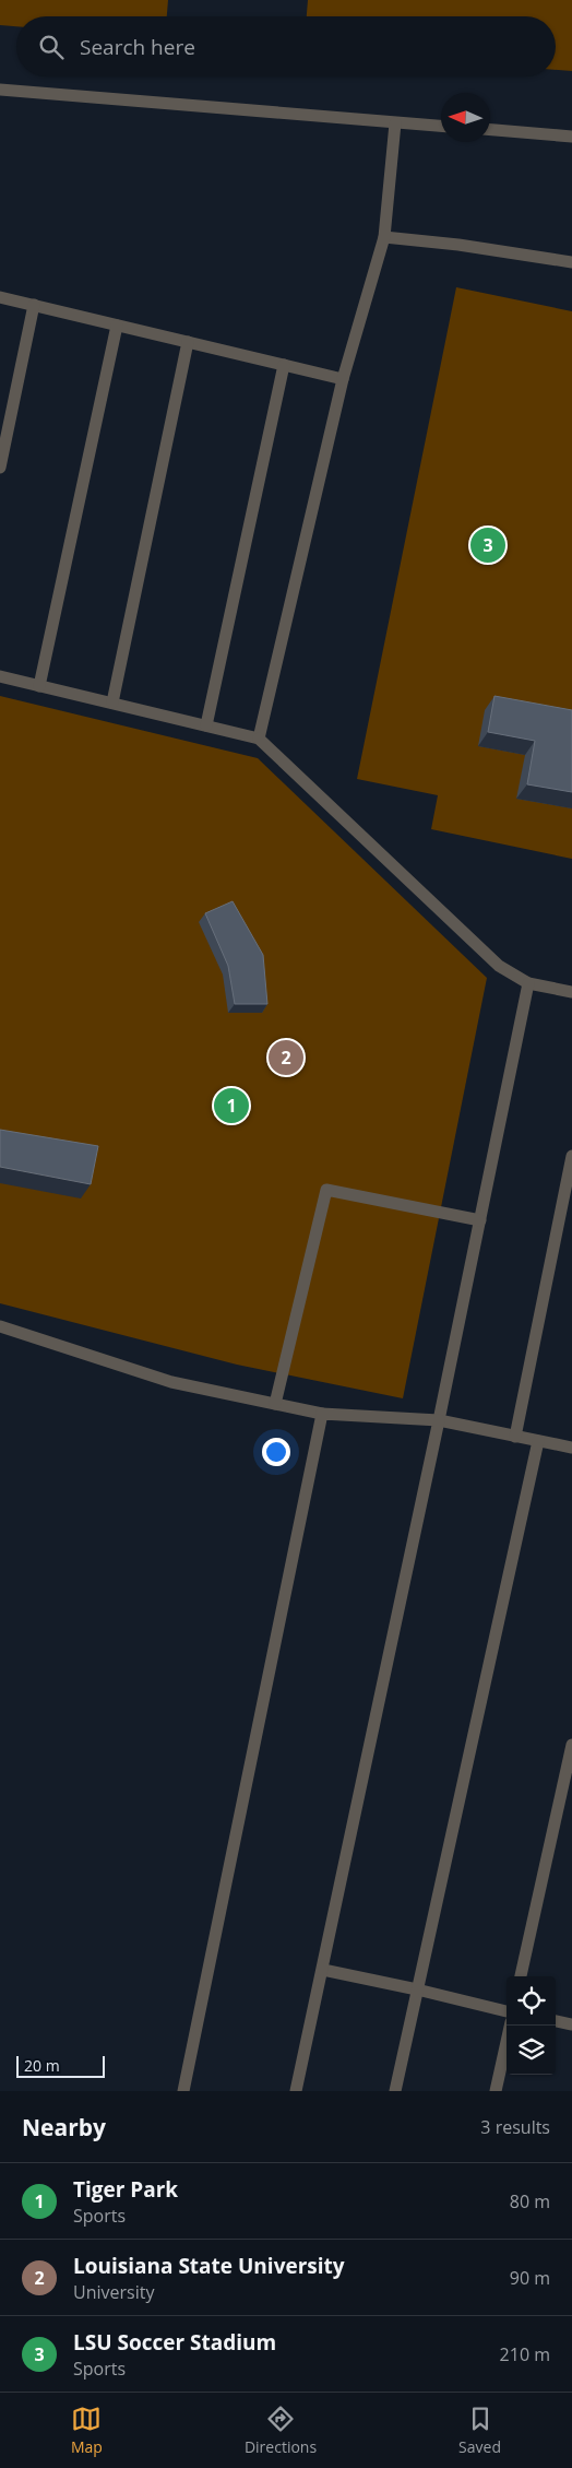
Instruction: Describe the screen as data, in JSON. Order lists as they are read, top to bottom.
{
  "scale_bar": "20 m",
  "north": "left",
  "page": {
    "search": "Search here",
    "pins": ["3", "2", "1"],
    "scale": "20 m",
    "heading": ["Nearby", "3 results"],
    "list": [
      {
        "mark": "1",
        "name": "Tiger Park",
        "note": "Sports",
        "value": "80 m"
      },
      {
        "mark": "2",
        "name": "Louisiana State University",
        "note": "University",
        "value": "90 m"
      },
      {
        "mark": "3",
        "name": "LSU Soccer Stadium",
        "note": "Sports",
        "value": "210 m"
      }
    ],
    "nav": ["Map", "Directions", "Saved"]
  }
}
